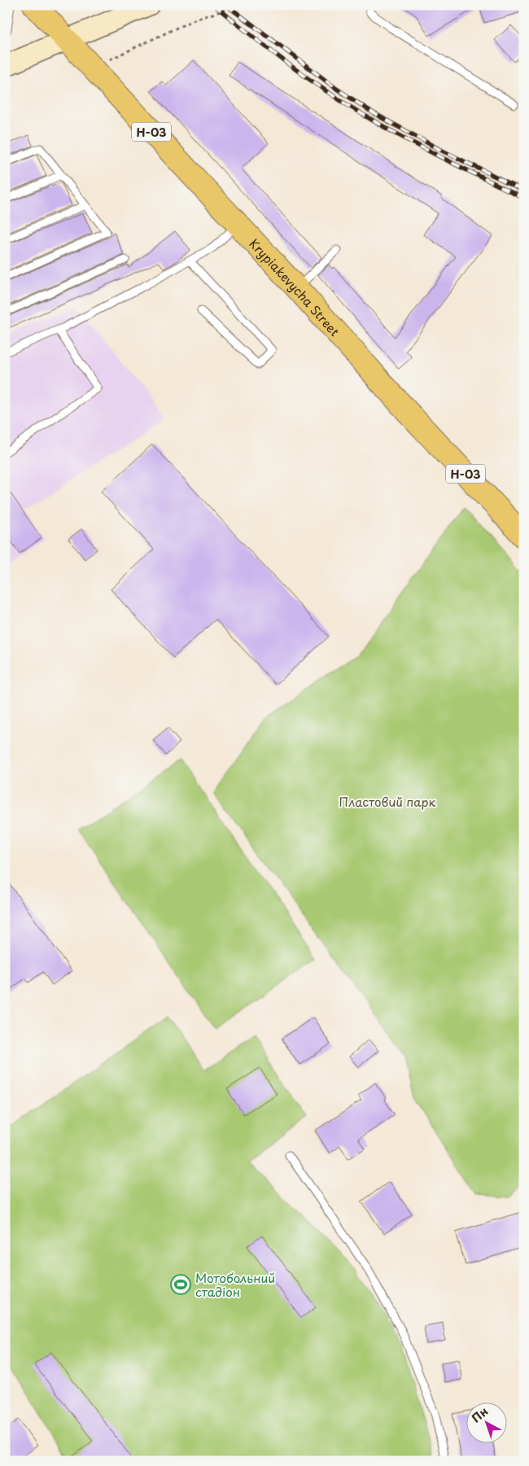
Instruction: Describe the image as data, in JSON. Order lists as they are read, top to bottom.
{
  "streets": {
    "main road": ["Н-03", "Krypiakevycha Street"]
  },
  "crossings": [
    ["Н-03", "Krypiakevycha Street"]
  ],
  "parks": ["Пластовий парк"],
  "places": {
    "sports": ["Мотобольний стадіон"]
  },
  "north": "top left"
}
